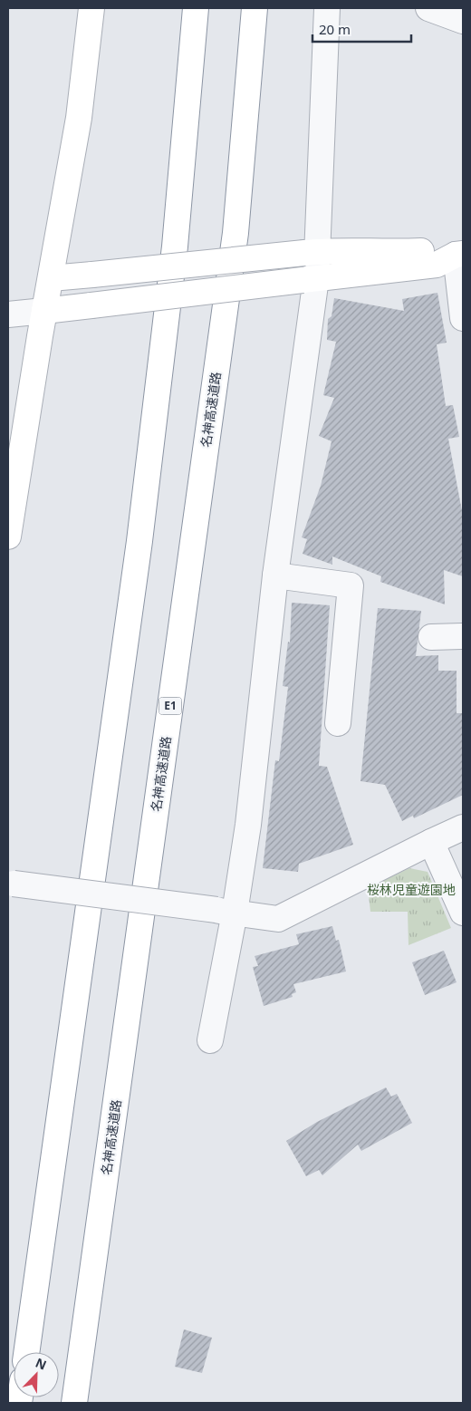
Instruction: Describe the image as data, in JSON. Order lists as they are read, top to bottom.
{
  "streets": {
    "main road": ["名神高速道路", "E1"]
  },
  "parks": ["桜林児童遊園地"],
  "scale_bar": "20 m",
  "north": "top right"
}
